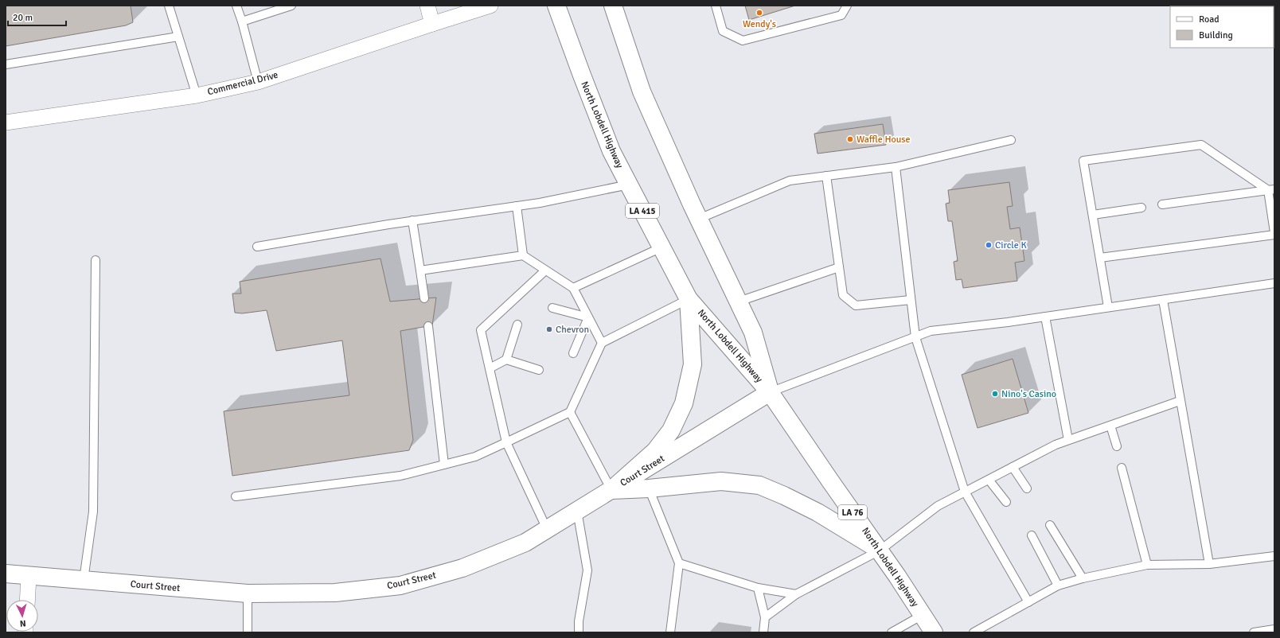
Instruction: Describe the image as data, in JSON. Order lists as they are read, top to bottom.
{
  "streets": {
    "main road": [
      "North Lobdell Highway",
      "LA 415",
      "Court Street",
      "LA 76"
    ],
    "street": ["Commercial Drive"]
  },
  "crossings": [
    ["North Lobdell Highway", "Court Street"]
  ],
  "places": [
    "Wendy's",
    "Waffle House",
    "Circle K",
    "Chevron",
    "Nino's Casino"
  ],
  "legend": ["Road", "Building"],
  "scale_bar": "20 m",
  "north": "bottom"
}
